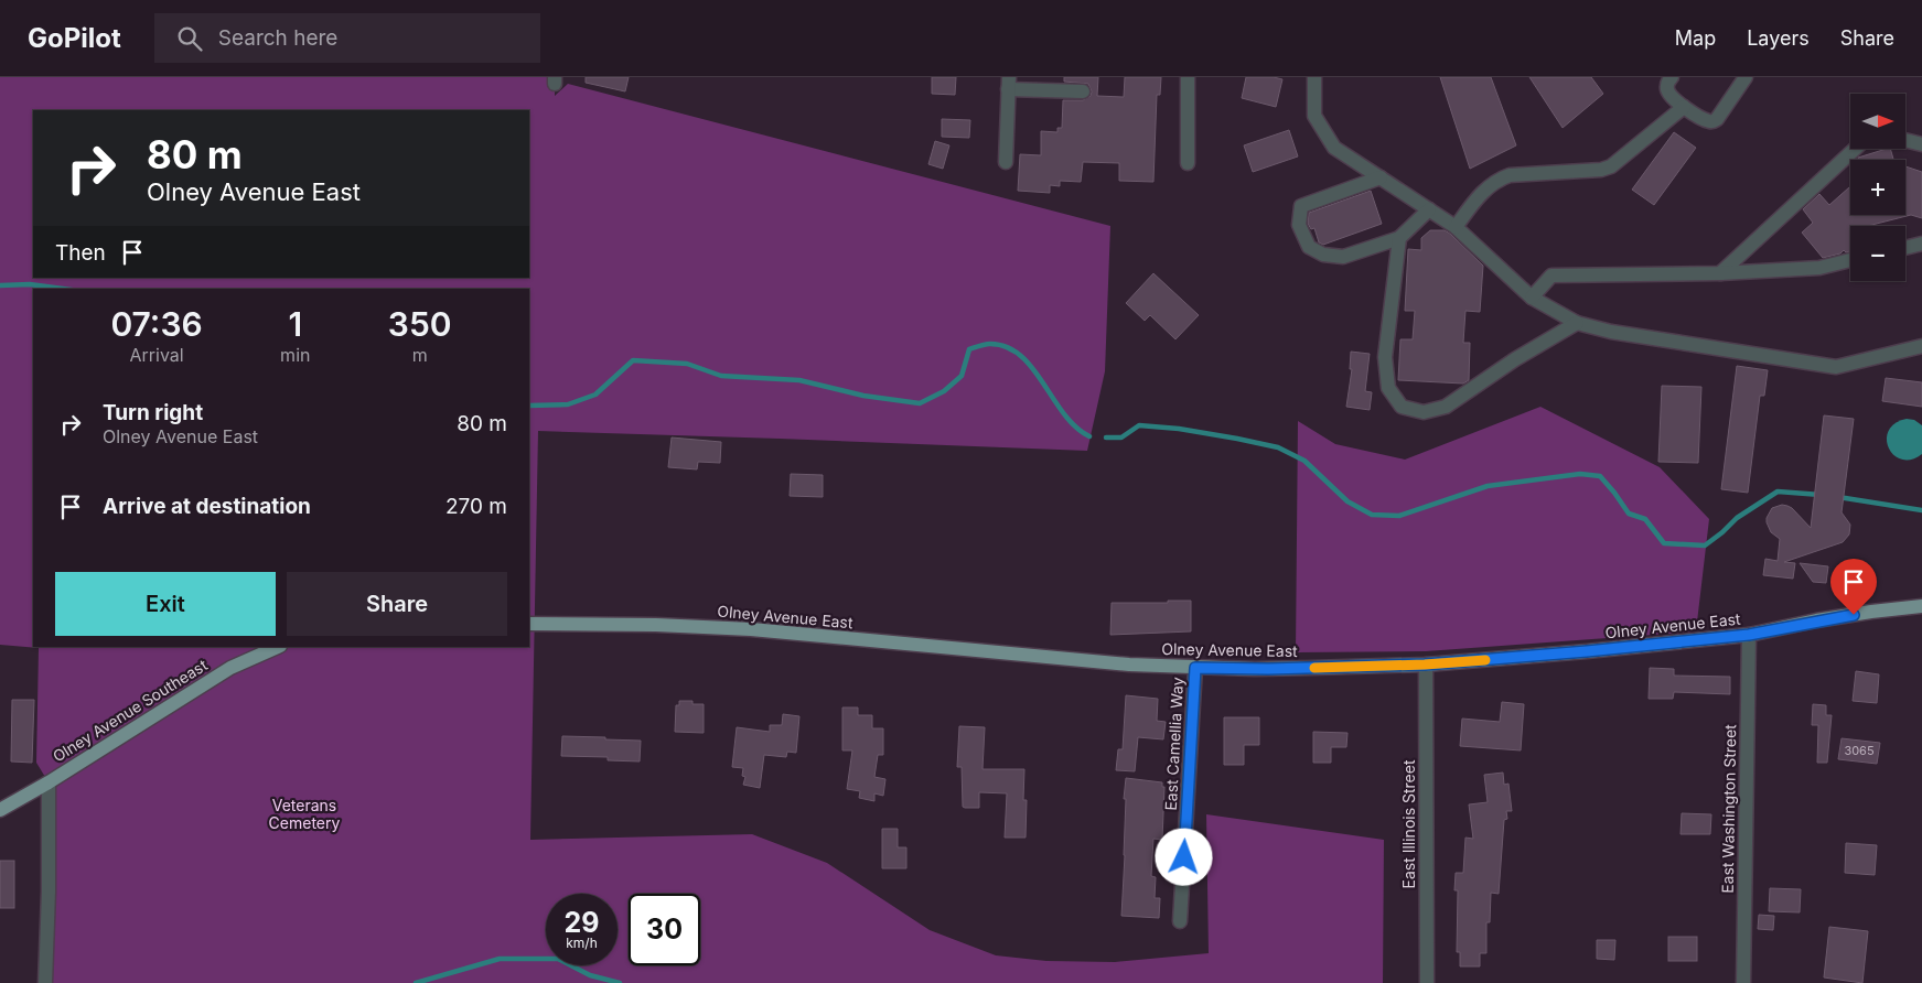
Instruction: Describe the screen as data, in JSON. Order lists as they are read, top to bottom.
{
  "streets": {
    "main road": ["Olney Avenue East", "Olney Avenue Southeast"],
    "street": ["East Camellia Way", "East Washington Street", "East Illinois Street"]
  },
  "crossings": [
    ["Olney Avenue East", "East Camellia Way"],
    ["Olney Avenue East", "East Washington Street"],
    ["Olney Avenue East", "East Illinois Street"]
  ],
  "parks": ["Veterans Cemetery"],
  "house_numbers": ["3065"],
  "north": "right",
  "page": {
    "header": "GoPilot",
    "search": "Search here",
    "nav": ["Map", "Layers", "Share"],
    "map_buttons": ["+", "−"],
    "turn": ["80 m", "Olney Avenue East"],
    "then": "Then",
    "eta": [
      "07:36",
      "Arrival",
      "1",
      "min",
      "350",
      "m"
    ],
    "list": [
      {
        "name": "Turn right",
        "note": "Olney Avenue East",
        "value": "80 m"
      },
      {
        "name": "Arrive at destination",
        "value": "270 m"
      }
    ],
    "buttons": ["Exit", "Share"],
    "speed": "29 km/h",
    "limit": "30"
  }
}
